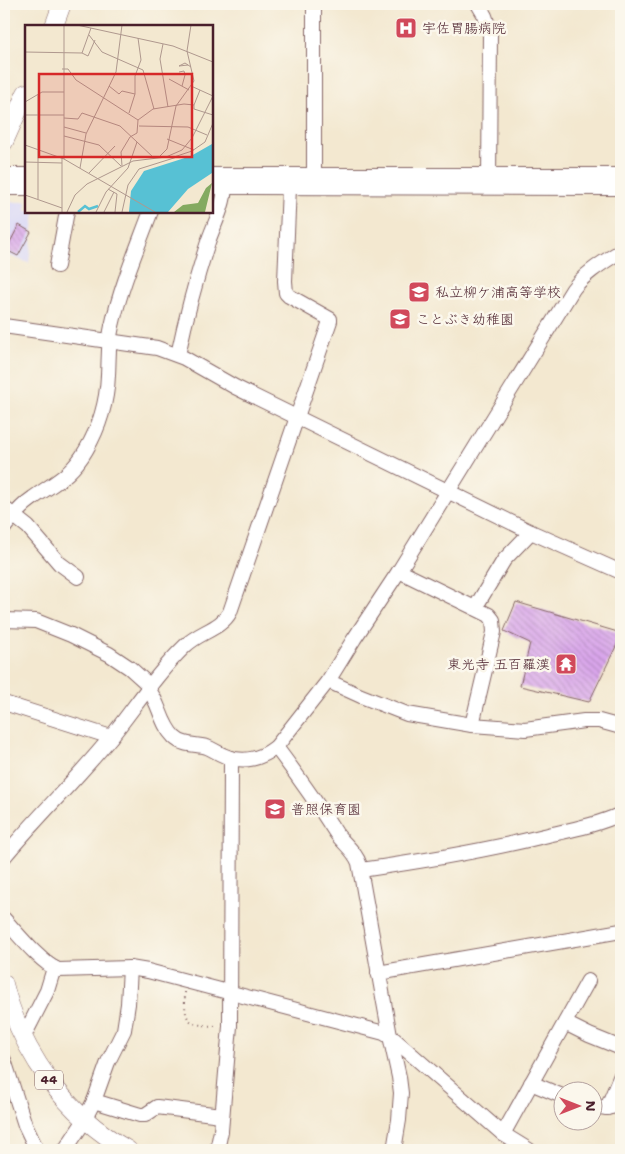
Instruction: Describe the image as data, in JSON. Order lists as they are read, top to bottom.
{
  "streets": {
    "main road": ["44"]
  },
  "places": {
    "hospital": ["宇佐胃腸病院"],
    "school or university": ["私立柳ケ浦高等学校", "ことぶき幼稚園", "普照保育園"],
    "temple": ["東光寺 五百羅漢"]
  },
  "north": "right"
}
